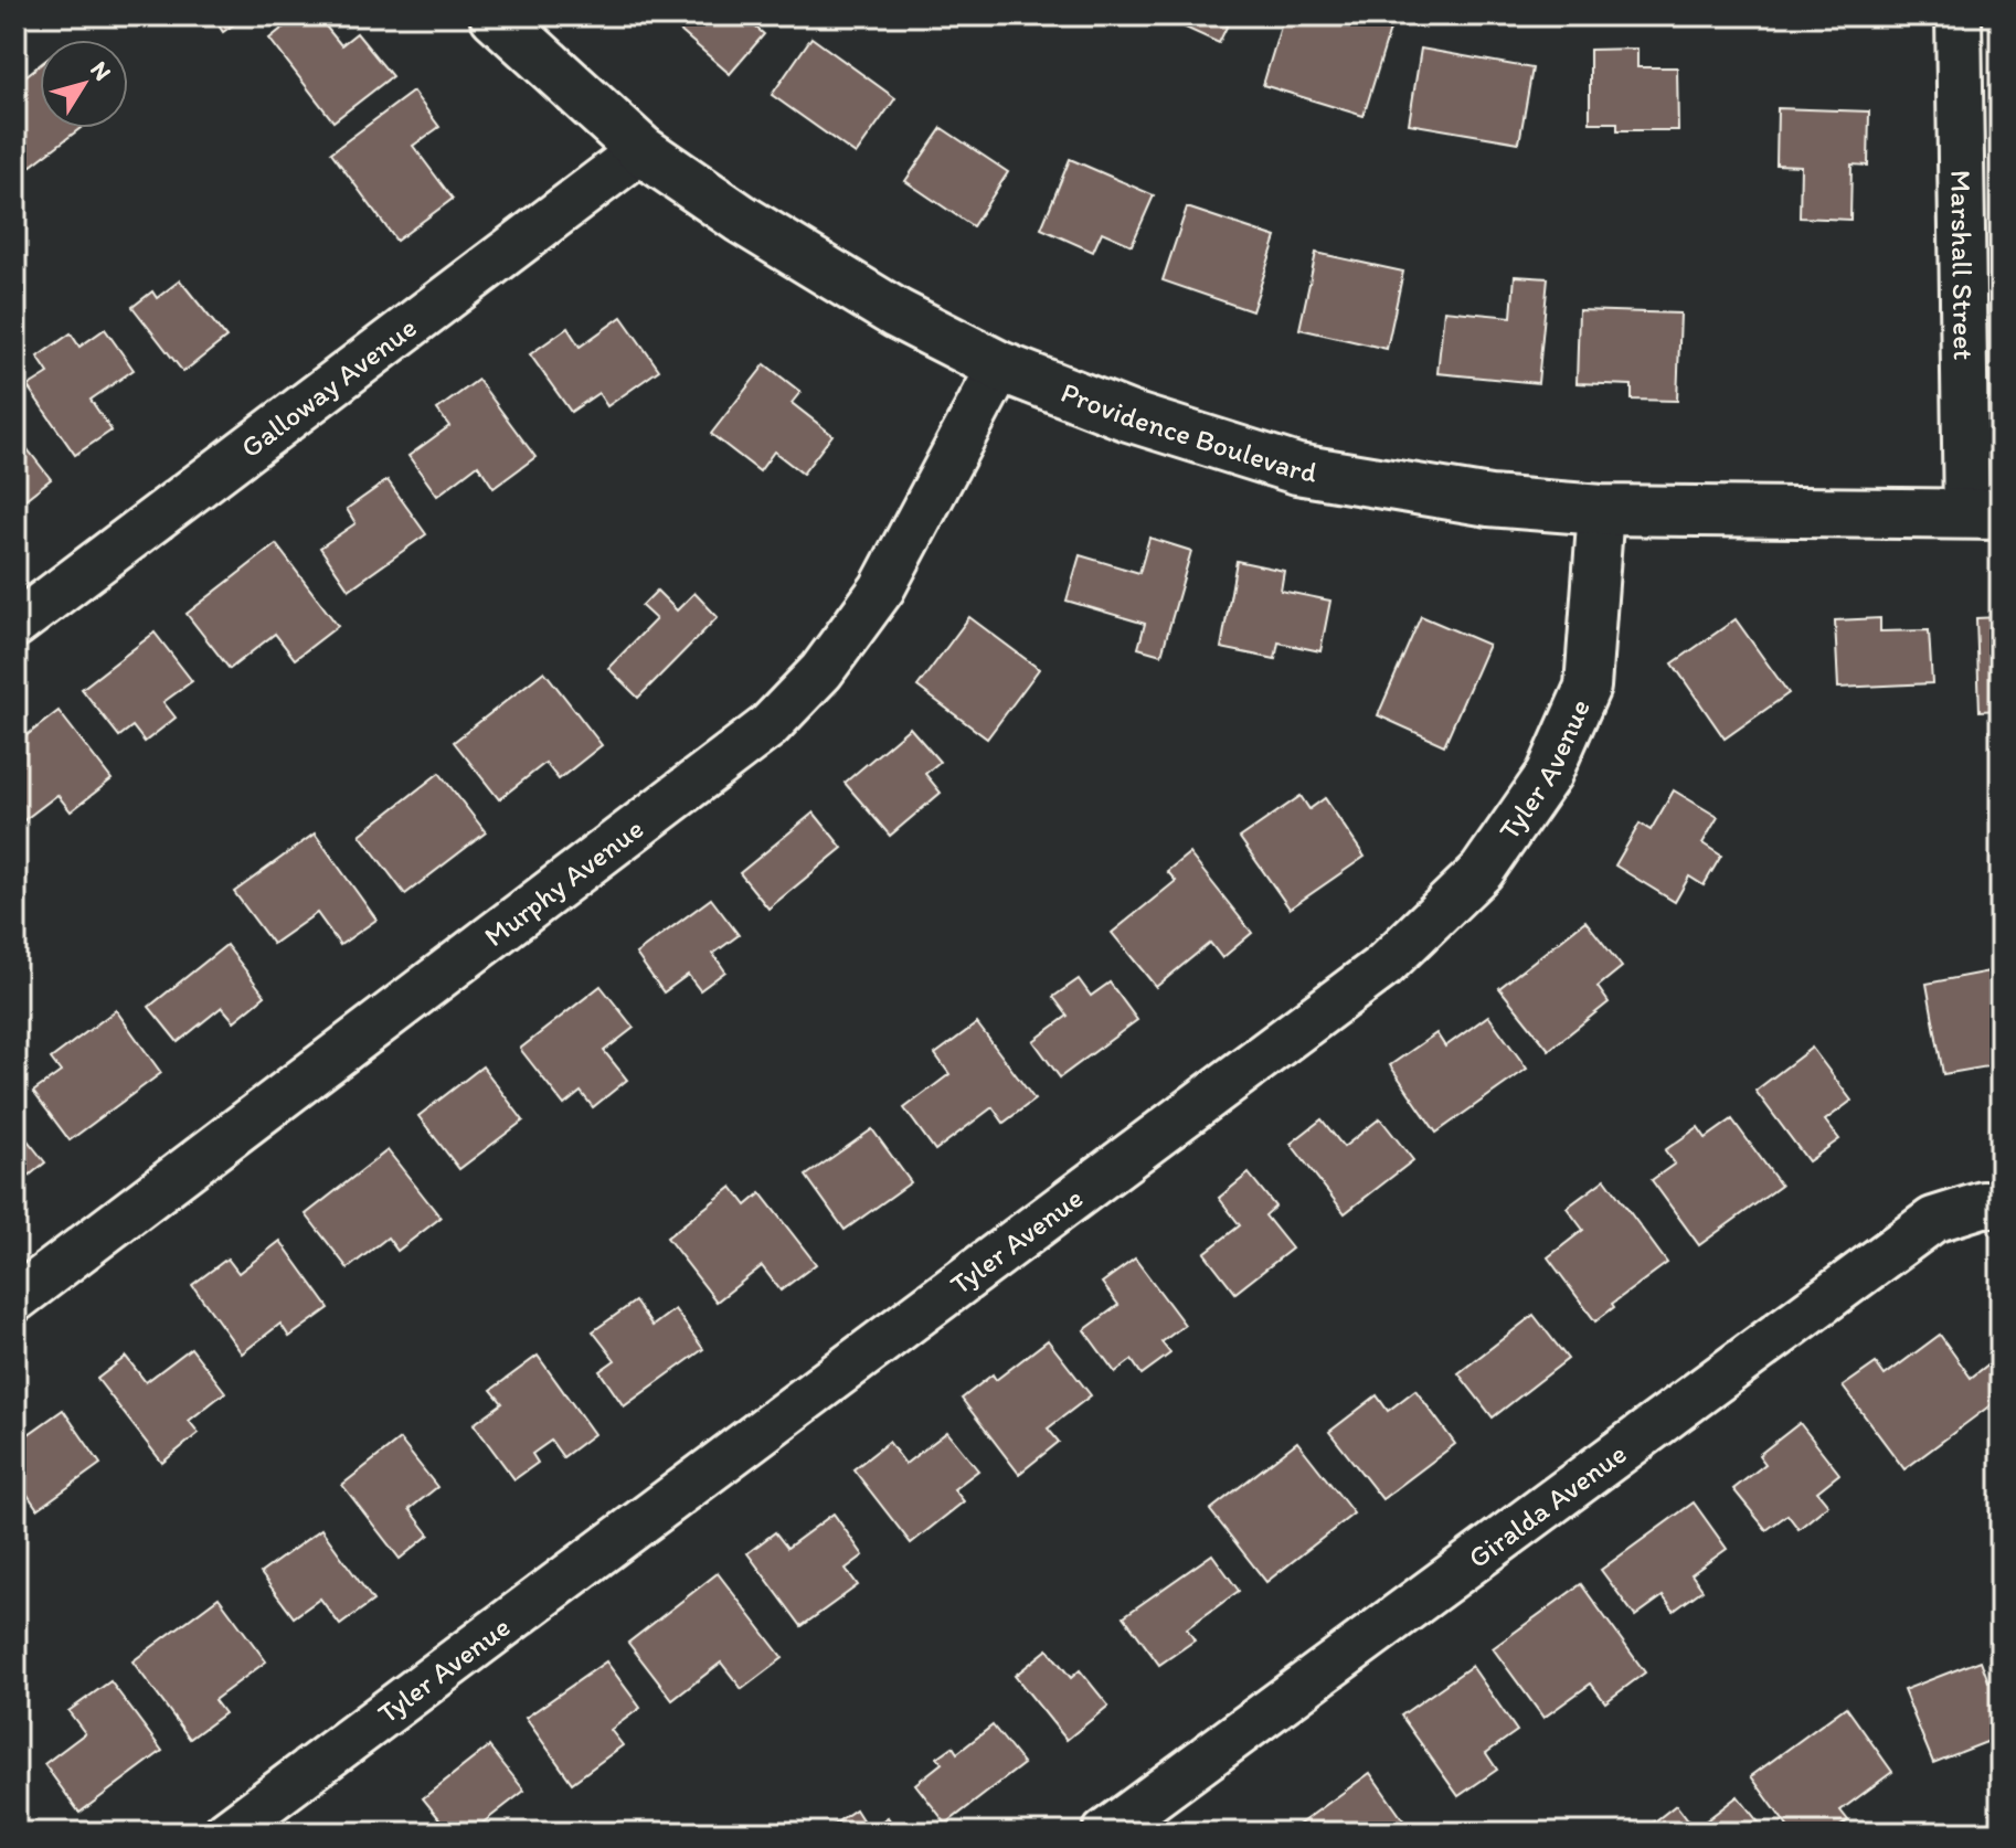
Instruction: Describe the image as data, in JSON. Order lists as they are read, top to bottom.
{
  "streets": {
    "main road": ["Providence Boulevard"],
    "street": [
      "Marshall Street",
      "Galloway Avenue",
      "Tyler Avenue",
      "Murphy Avenue",
      "Giralda Avenue"
    ]
  },
  "crossings": [
    ["Marshall Street", "Providence Boulevard"],
    ["Galloway Avenue", "Providence Boulevard"],
    ["Providence Boulevard", "Tyler Avenue"],
    ["Providence Boulevard", "Murphy Avenue"]
  ],
  "north": "top right"
}
